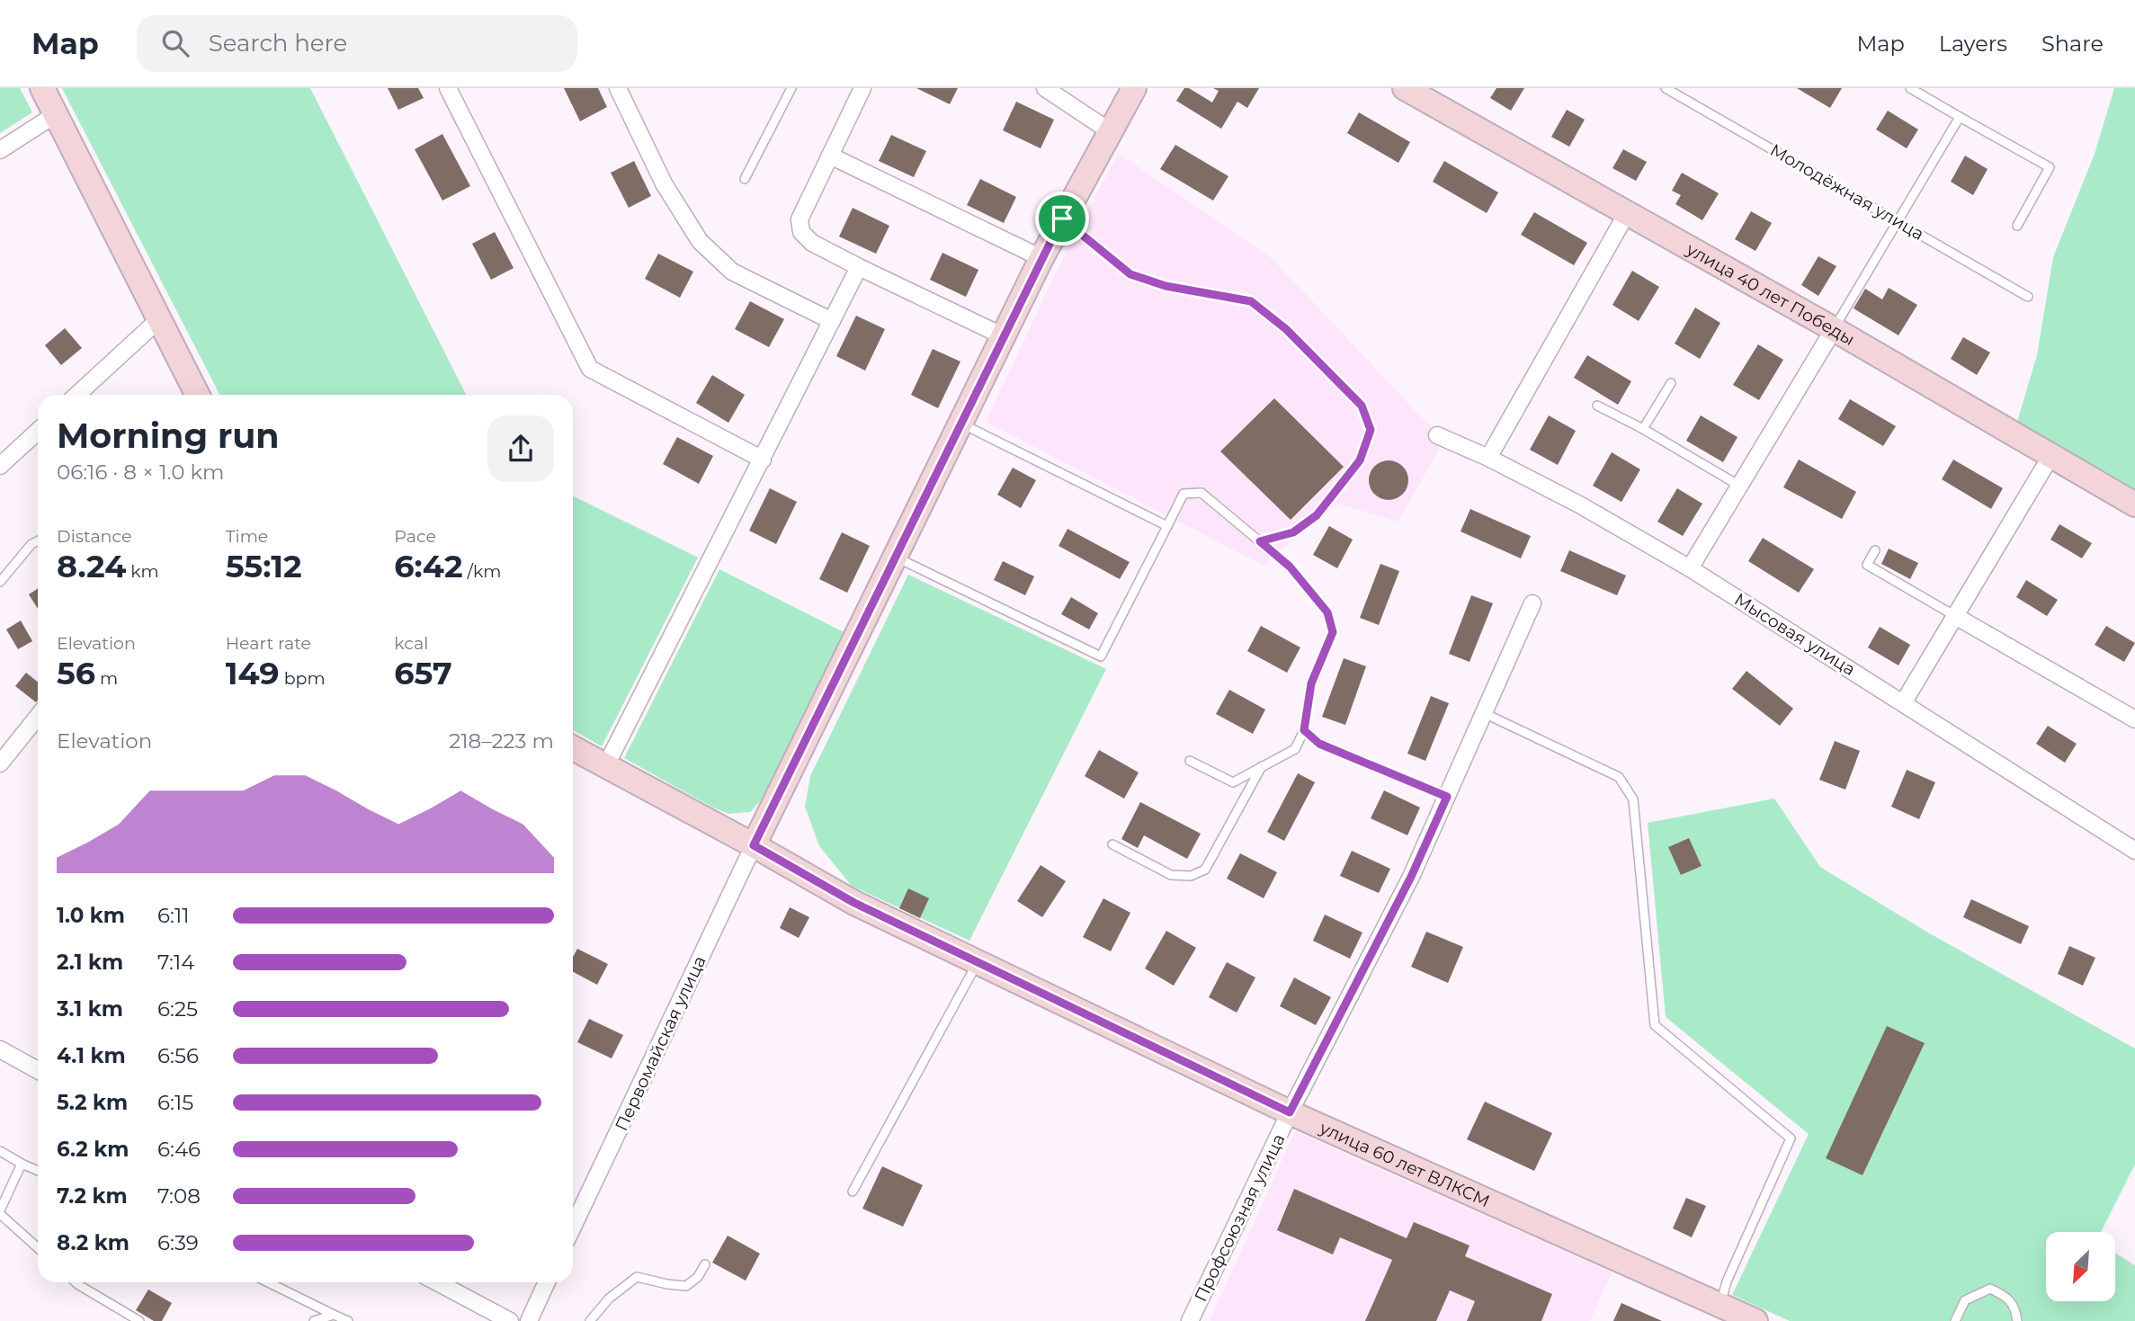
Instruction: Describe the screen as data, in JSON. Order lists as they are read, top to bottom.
{
  "streets": {
    "street": [
      "улица 40 лет Победы",
      "Мысовая улица",
      "Первомайская улица",
      "улица 60 лет ВЛКСМ",
      "Профсоюзная улица"
    ],
    "lane": ["Молодёжная улица"]
  },
  "crossings": [
    ["Первомайская улица", "улица 60 лет ВЛКСМ"],
    ["улица 60 лет ВЛКСМ", "Профсоюзная улица"]
  ],
  "north": "bottom left",
  "page": {
    "header": "Map",
    "search": "Search here",
    "nav": ["Map", "Layers", "Share"],
    "heading": ["Morning run", "06:16 · 8 × 1.0 km"],
    "stats": [
      ["Distance", "8.24 km"],
      ["Time", "55:12"],
      ["Pace", "6:42 /km"],
      ["Elevation", "56 m"],
      ["Heart rate", "149 bpm"],
      ["kcal", "657"]
    ],
    "chart": ["Elevation", "218–223 m"],
    "list": [
      {
        "name": "1.0 km",
        "note": "6:11"
      },
      {
        "name": "2.1 km",
        "note": "7:14"
      },
      {
        "name": "3.1 km",
        "note": "6:25"
      },
      {
        "name": "4.1 km",
        "note": "6:56"
      },
      {
        "name": "5.2 km",
        "note": "6:15"
      },
      {
        "name": "6.2 km",
        "note": "6:46"
      },
      {
        "name": "7.2 km",
        "note": "7:08"
      },
      {
        "name": "8.2 km",
        "note": "6:39"
      }
    ]
  }
}
